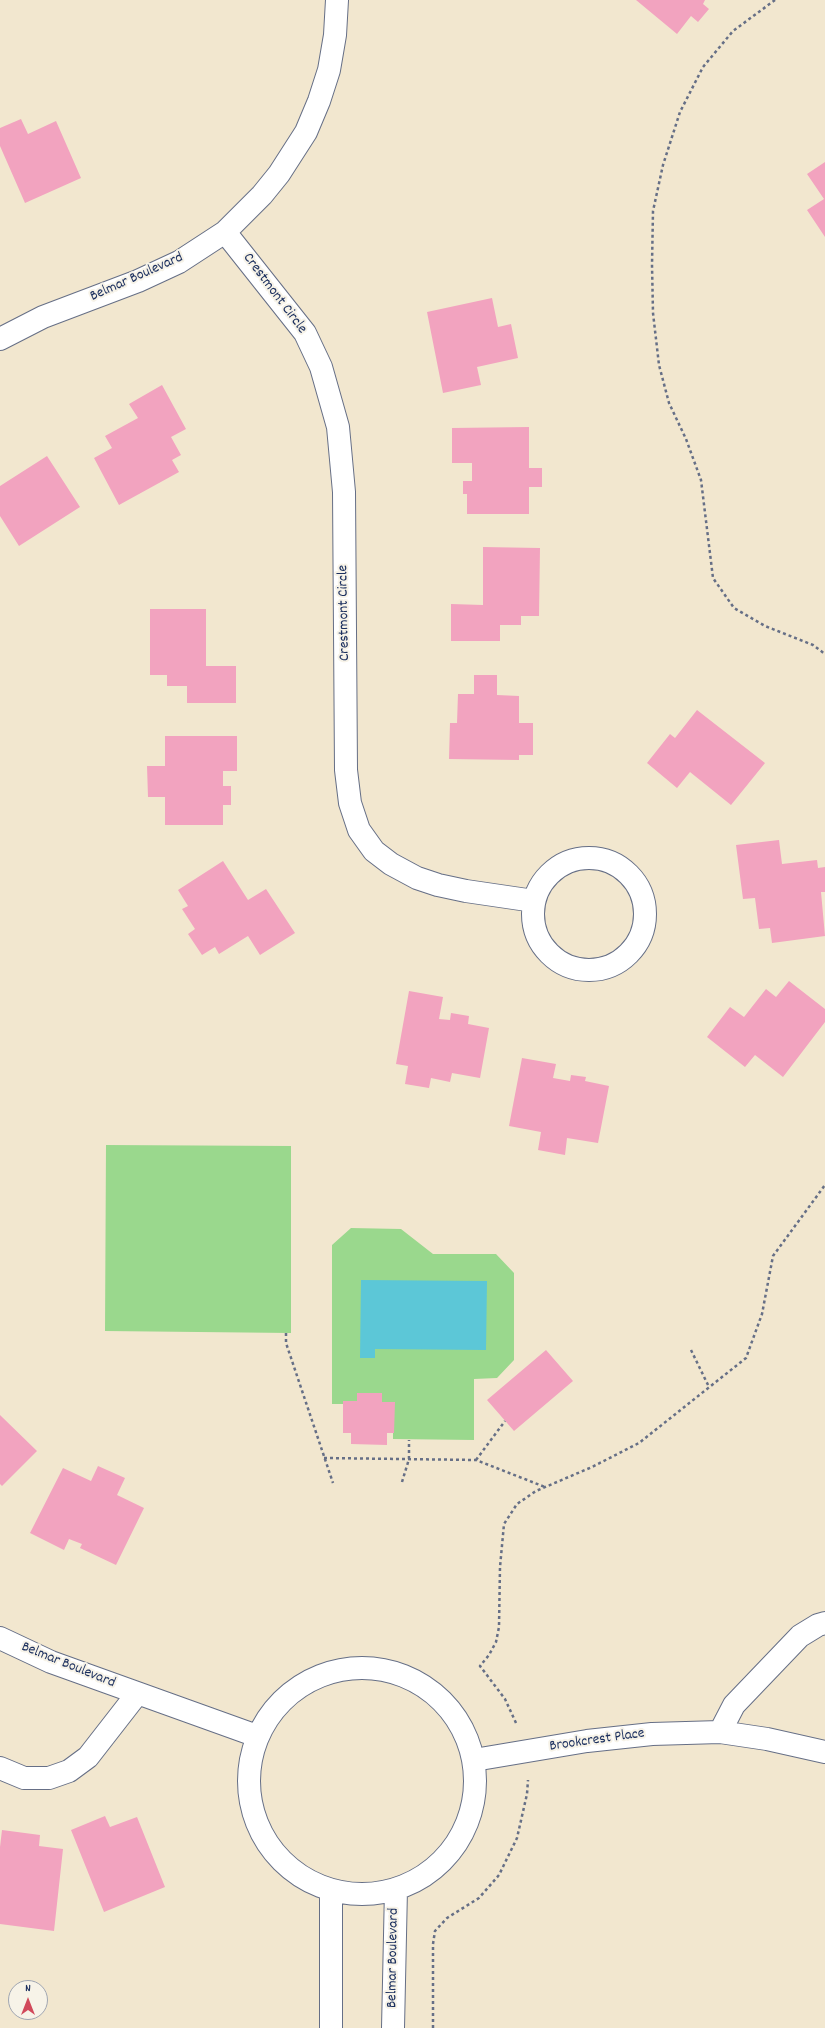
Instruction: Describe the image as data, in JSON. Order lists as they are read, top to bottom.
{
  "streets": {
    "street": ["Belmar Boulevard", "Crestmont Circle", "Brookcrest Place"]
  },
  "crossings": [
    ["Belmar Boulevard", "Crestmont Circle"]
  ],
  "north": "top"
}
